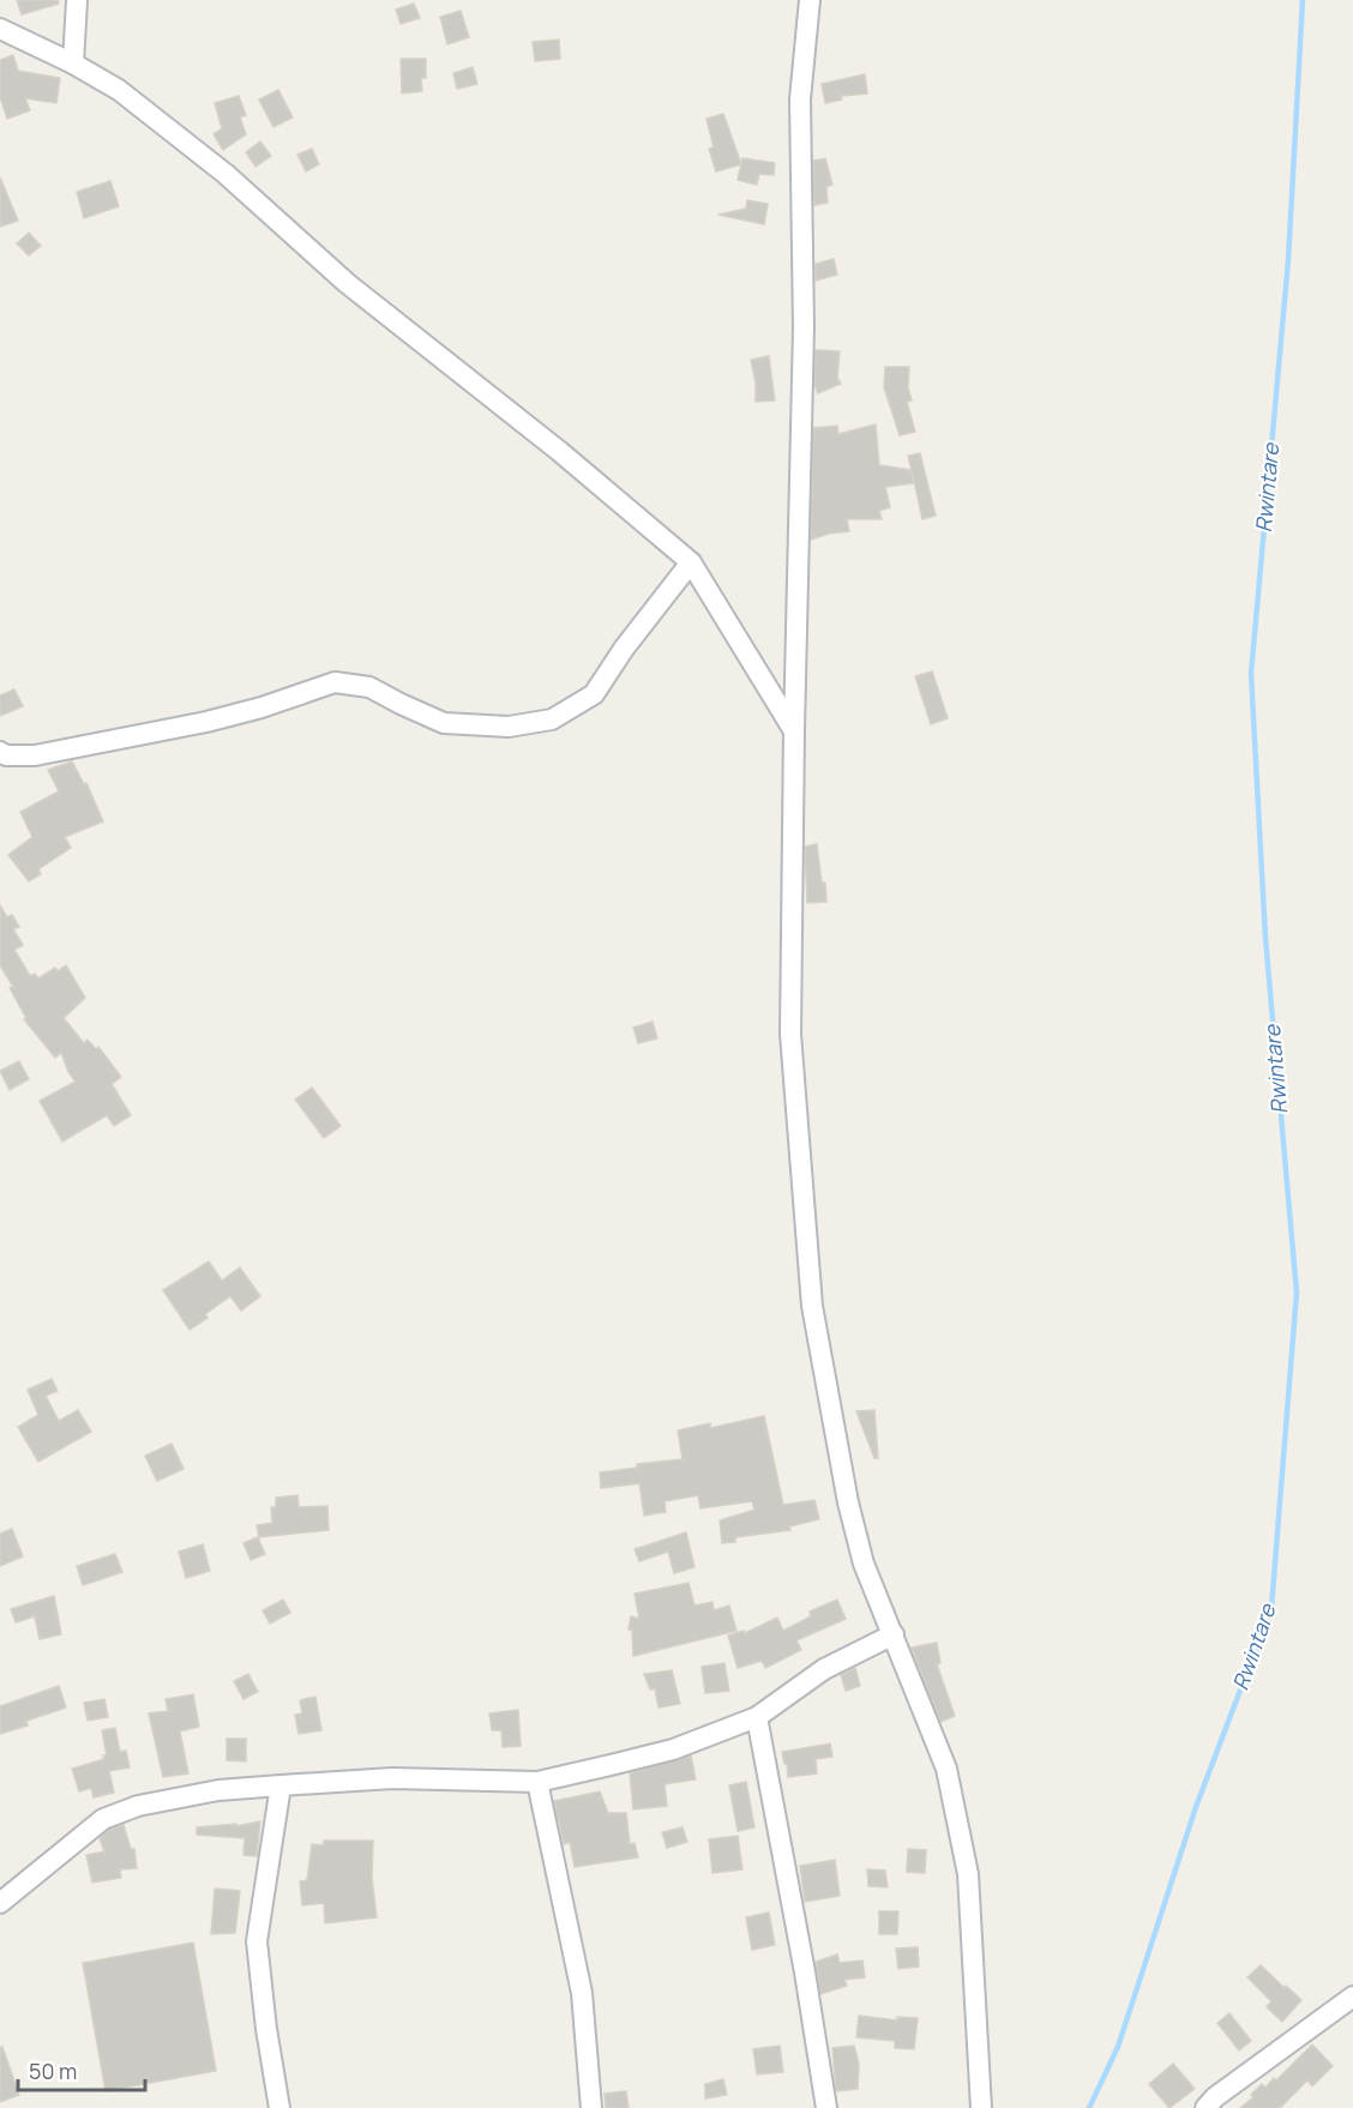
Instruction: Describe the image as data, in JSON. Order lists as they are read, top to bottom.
{
  "water": ["Rwintare"],
  "scale_bar": "50 m"
}
